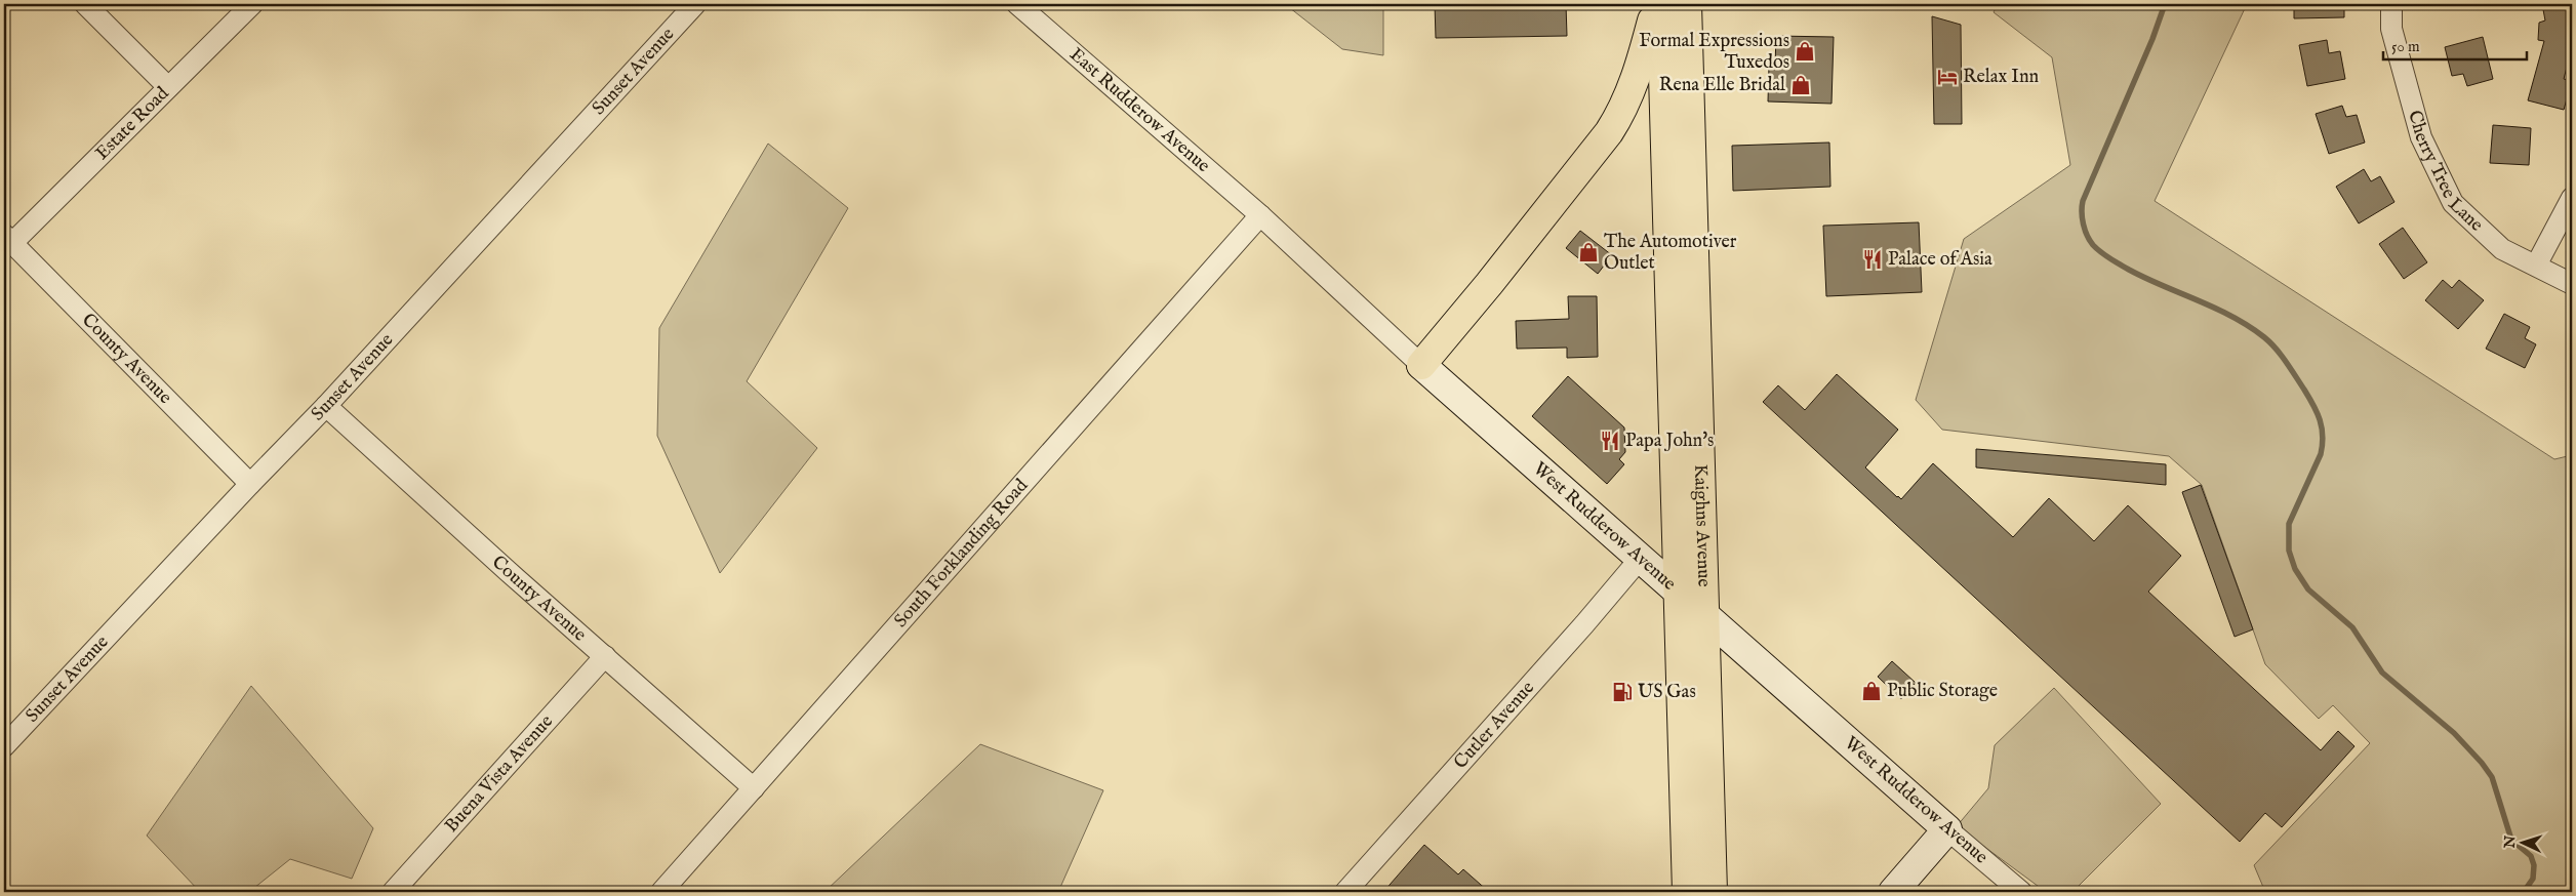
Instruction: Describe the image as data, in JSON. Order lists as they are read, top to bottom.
{
  "streets": {
    "highway": ["Kaighns Avenue"],
    "street": [
      "Sunset Avenue",
      "East Rudderow Avenue",
      "Estate Road",
      "Cherry Tree Lane",
      "County Avenue",
      "West Rudderow Avenue",
      "South Forklanding Road",
      "Cutler Avenue",
      "Buena Vista Avenue"
    ]
  },
  "crossings": [
    ["Sunset Avenue", "County Avenue"],
    ["East Rudderow Avenue", "West Rudderow Avenue"],
    ["East Rudderow Avenue", "South Forklanding Road"],
    ["Estate Road", "County Avenue"],
    ["County Avenue", "South Forklanding Road"],
    ["County Avenue", "Buena Vista Avenue"],
    ["West Rudderow Avenue", "Kaighns Avenue"],
    ["West Rudderow Avenue", "South Forklanding Road"],
    ["West Rudderow Avenue", "Cutler Avenue"]
  ],
  "places": {
    "shop": [
      "Formal Expressions Tuxedos",
      "Rena Elle Bridal",
      "The Automotiver Outlet",
      "Public Storage"
    ],
    "hotel": ["Relax Inn"],
    "restaurant": ["Palace of Asia", "Papa John's"],
    "fuel station": ["US Gas"]
  },
  "scale_bar": "50 m",
  "north": "left"
}
